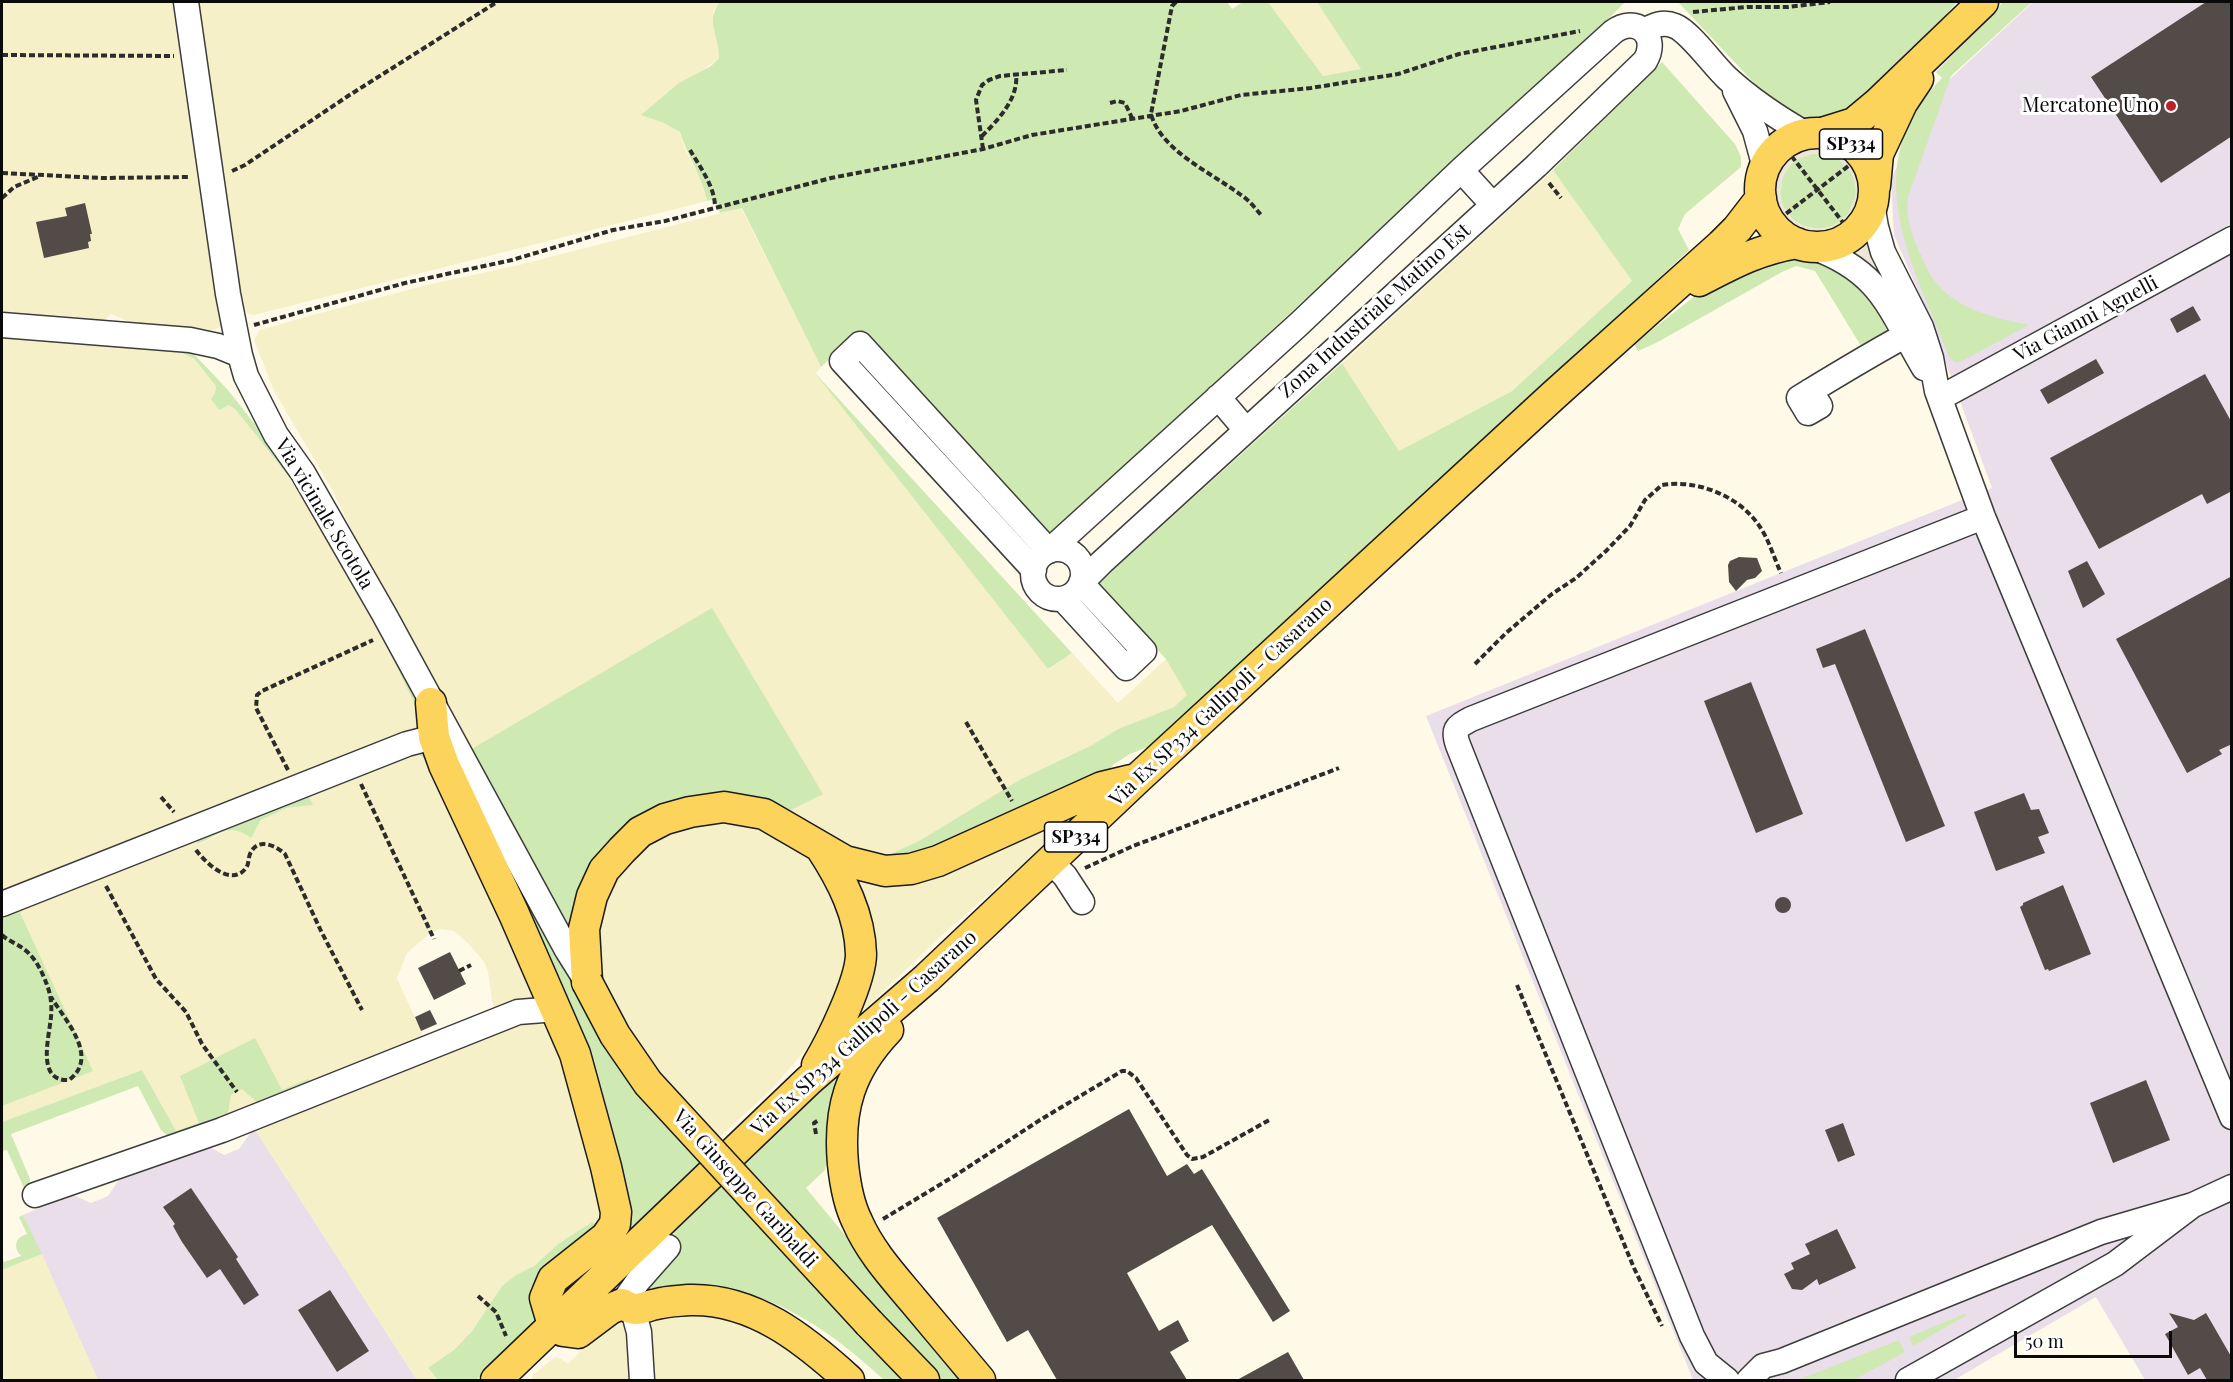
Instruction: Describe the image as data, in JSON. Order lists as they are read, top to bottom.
{
  "streets": {
    "main road": ["SP334", "Via Ex SP334 Gallipoli - Casarano", "Via Giuseppe Garibaldi"],
    "street": ["Zona Industriale Matino Est", "Via Gianni Agnelli", "Via vicinale Scotola"]
  },
  "crossings": [
    ["SP334", "Zona Industriale Matino Est"],
    ["SP334", "Via Ex SP334 Gallipoli - Casarano"],
    ["Via vicinale Scotola", "Via Giuseppe Garibaldi"]
  ],
  "places": ["Mercatone Uno"],
  "scale_bar": "50 m"
}
